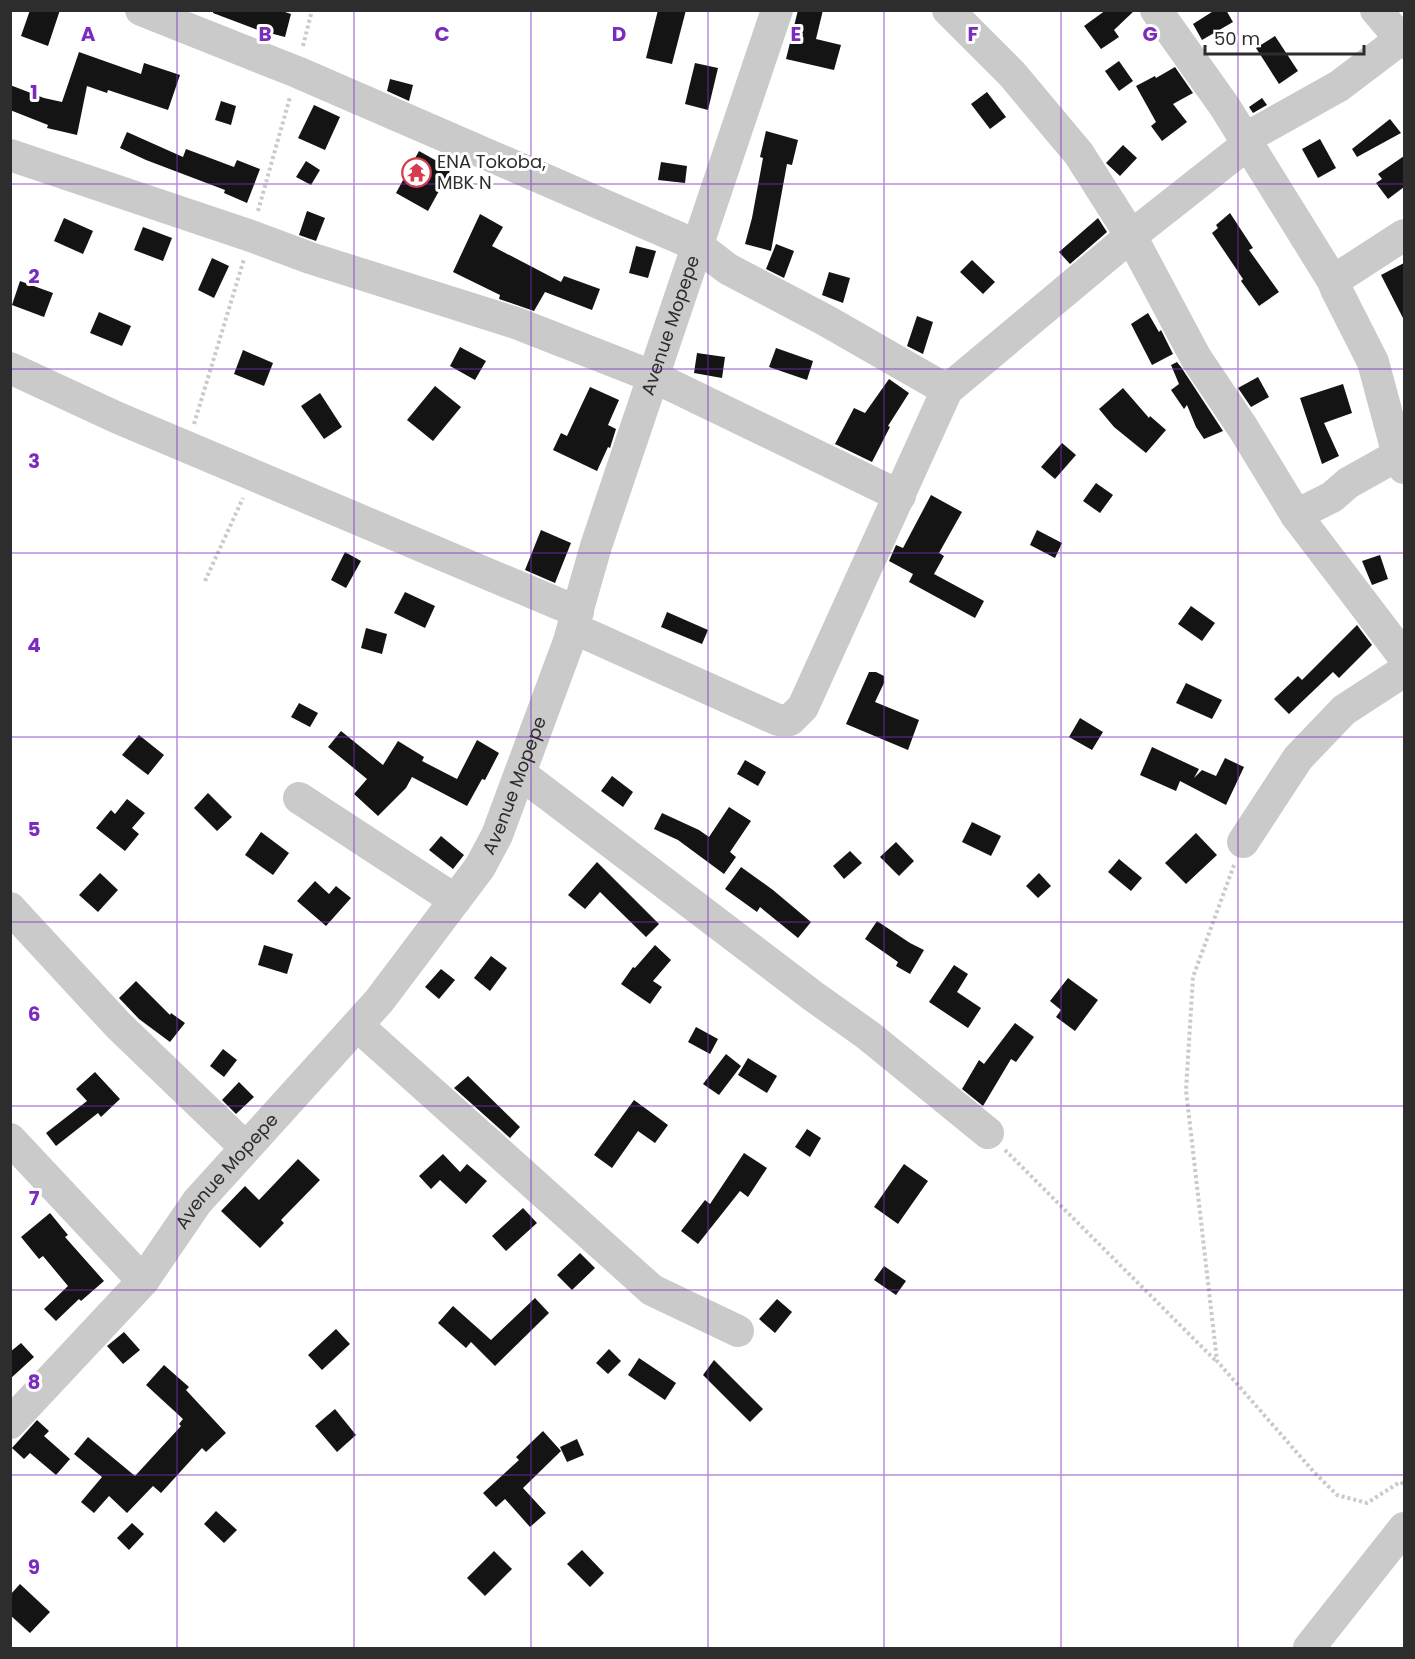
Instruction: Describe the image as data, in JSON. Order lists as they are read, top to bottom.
{
  "streets": {
    "street": ["Avenue Mopepe"]
  },
  "places": {
    "temple": ["ENA Tokoba, MBK N"]
  },
  "scale_bar": "50 m",
  "grid": {
    "columns": [
      "A",
      "B",
      "C",
      "D",
      "E",
      "F",
      "G"
    ],
    "rows": [
      "1",
      "2",
      "3",
      "4",
      "5",
      "6",
      "7",
      "8",
      "9"
    ]
  }
}
